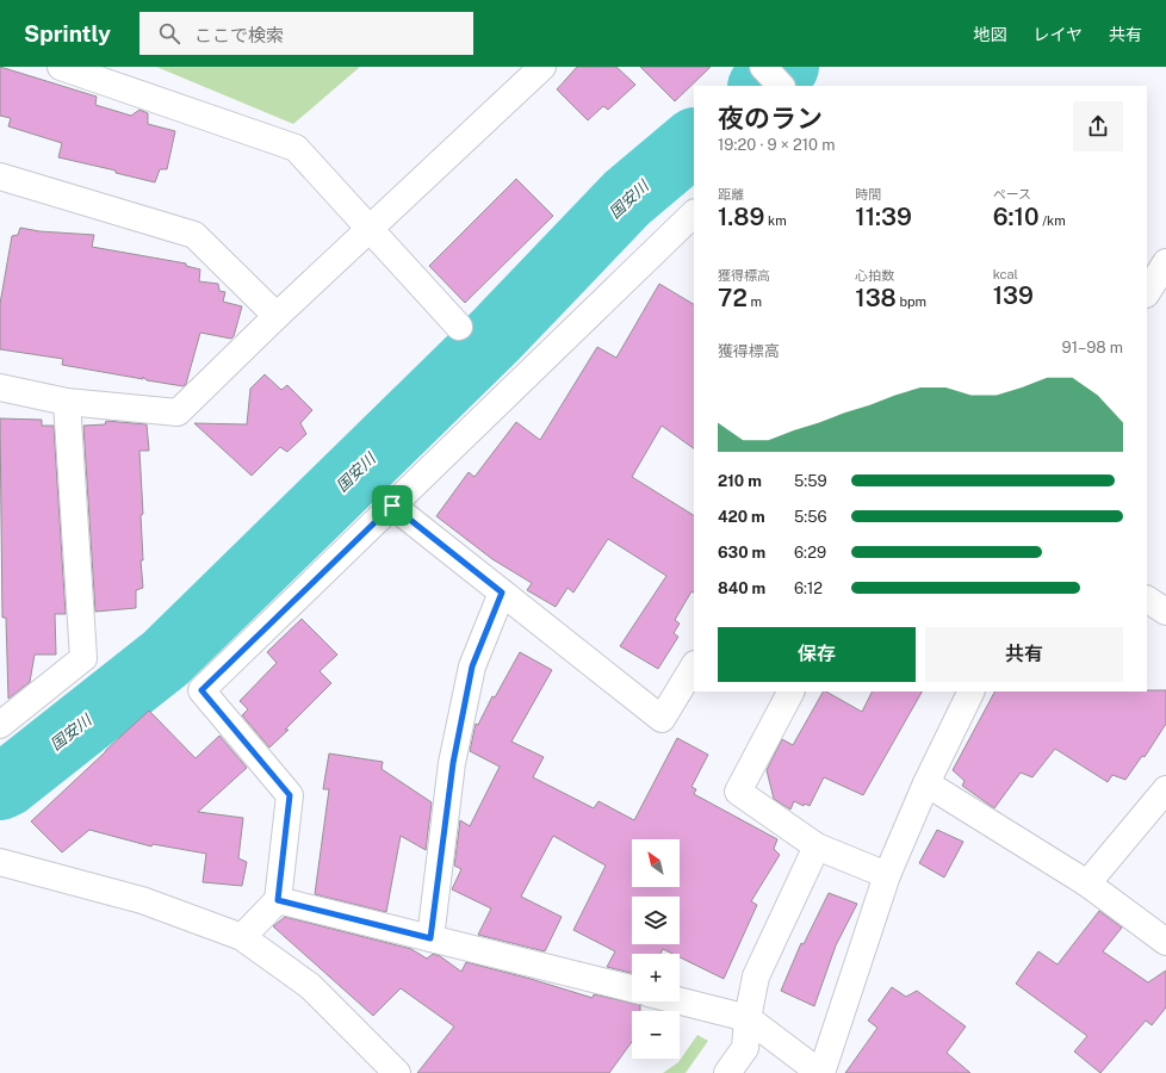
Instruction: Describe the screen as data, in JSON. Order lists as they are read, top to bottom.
{
  "water": ["国安川"],
  "north": "top left",
  "page": {
    "header": "Sprintly",
    "search": "ここで検索",
    "nav": ["地図", "レイヤ", "共有"],
    "heading": ["夜のラン", "19:20 · 9 × 210 m"],
    "stats": [
      ["距離", "1.89 km"],
      ["時間", "11:39"],
      ["ペース", "6:10 /km"],
      ["獲得標高", "72 m"],
      ["心拍数", "138 bpm"],
      ["kcal", "139"]
    ],
    "chart": ["獲得標高", "91–98 m"],
    "list": [
      {
        "name": "210 m",
        "note": "5:59"
      },
      {
        "name": "420 m",
        "note": "5:56"
      },
      {
        "name": "630 m",
        "note": "6:29"
      },
      {
        "name": "840 m",
        "note": "6:12"
      }
    ],
    "buttons": ["保存", "共有"],
    "map_buttons": ["+", "−"]
  }
}
